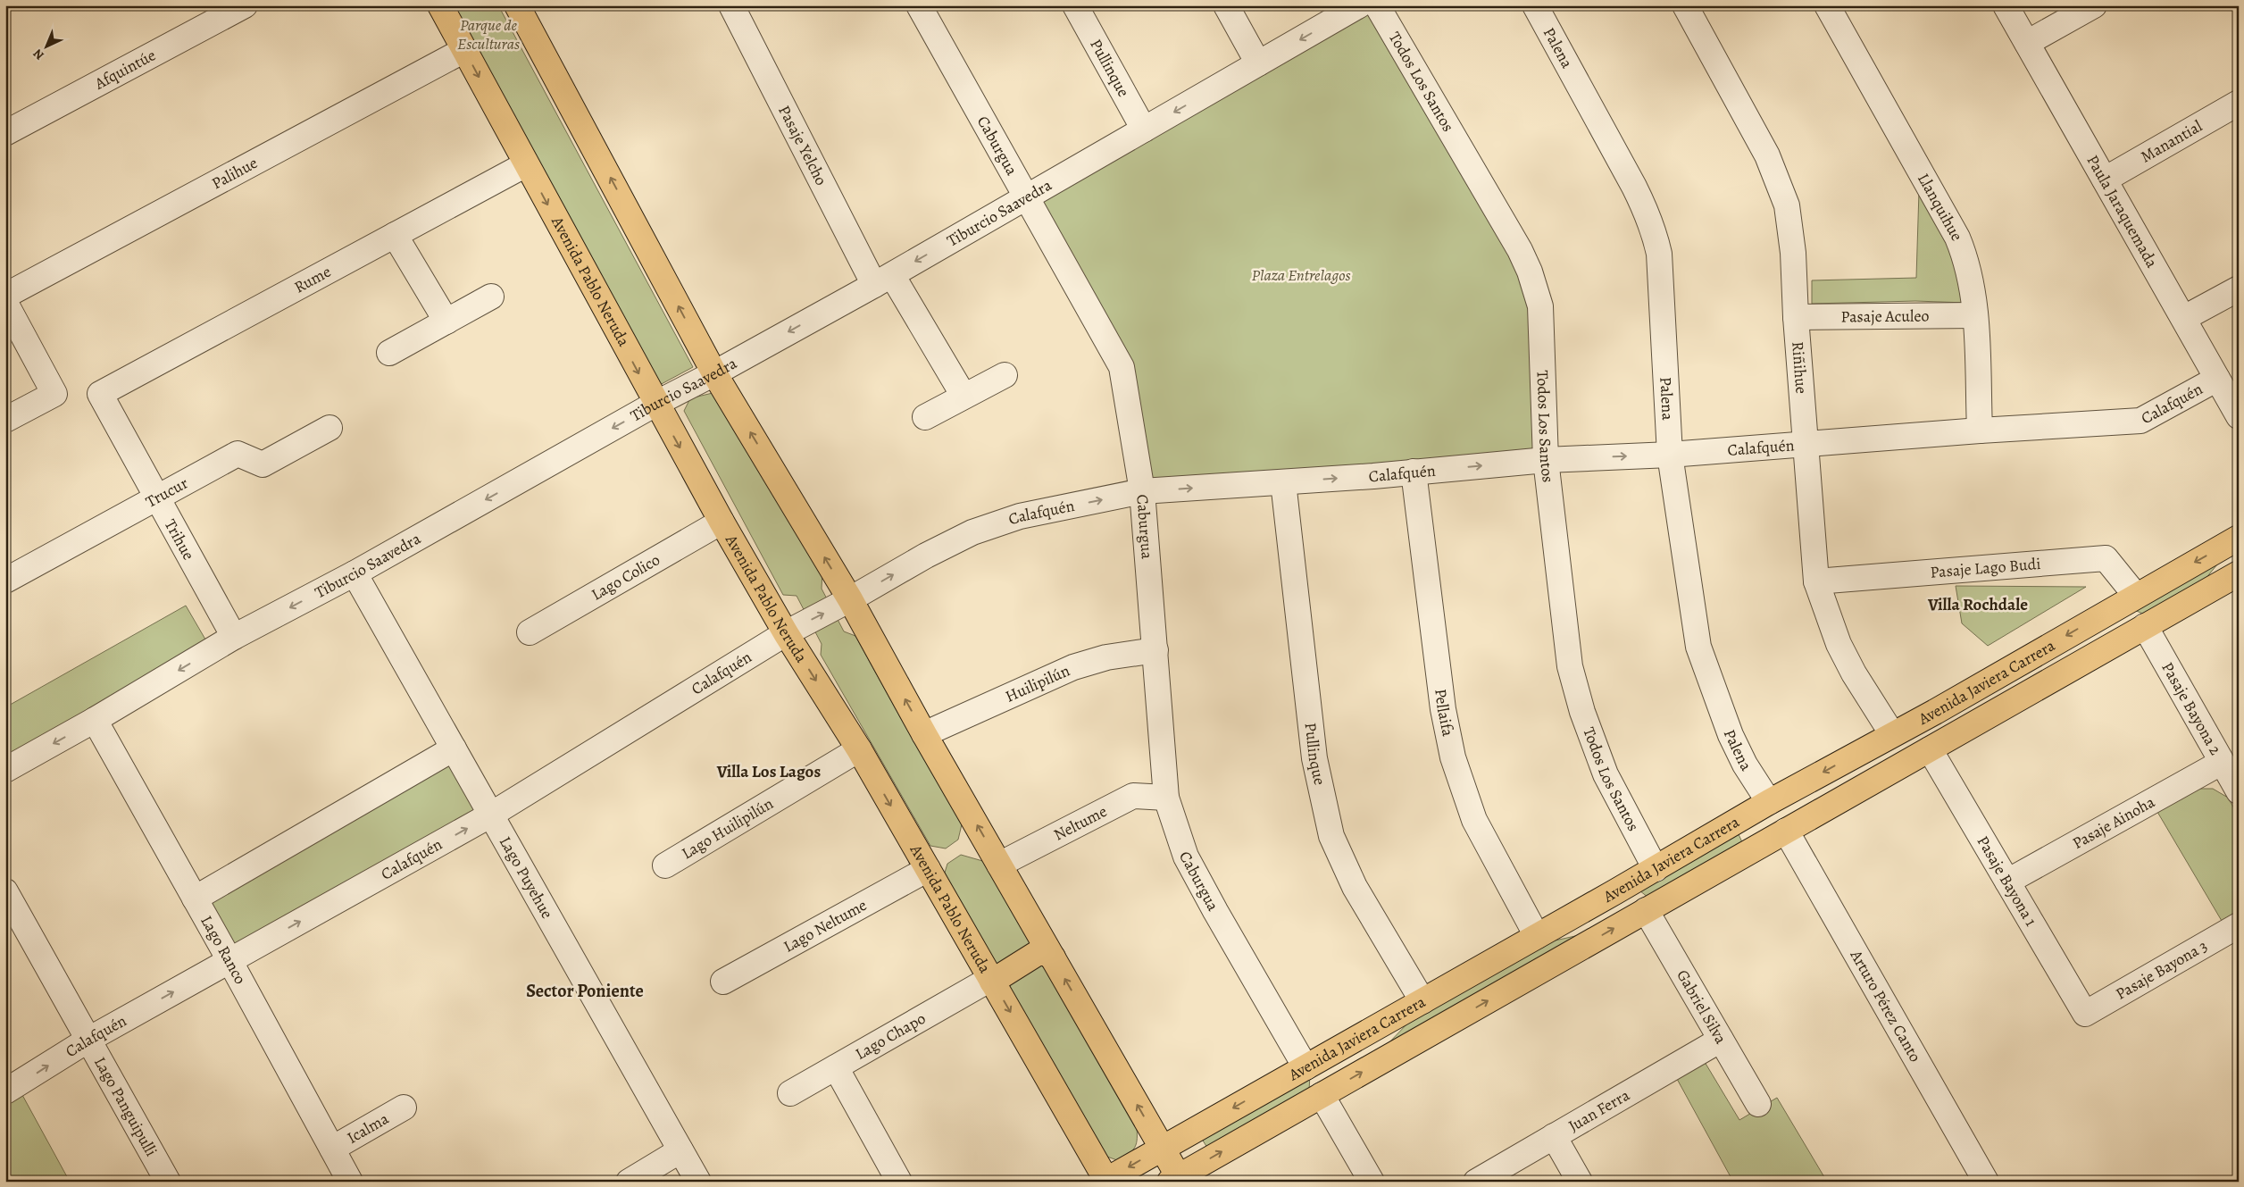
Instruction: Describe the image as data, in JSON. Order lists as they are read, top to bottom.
{
  "streets": {
    "main road": ["Avenida Pablo Neruda", "Avenida Javiera Carrera"],
    "street": [
      "Palena",
      "Pullinque",
      "Afquintúe",
      "Todos Los Santos",
      "Manantial",
      "Pasaje Yelcho",
      "Caburgua",
      "Palihue",
      "Llanquihue",
      "Paula Jaraquemada",
      "Tiburcio Saavedra",
      "Rume",
      "Pasaje Aculeo",
      "Riñihue",
      "Calafquén",
      "Trucur",
      "Trihue",
      "Pasaje Lago Budi",
      "Lago Colico",
      "Huilipilún",
      "Pasaje Bayona 2",
      "Pellaifa",
      "Neltume",
      "Pasaje Ainoha",
      "Lago Huilipilún",
      "Lago Puyehue",
      "Pasaje Bayona 1",
      "Lago Neltume",
      "Lago Ranco",
      "Pasaje Bayona 3",
      "Arturo Pérez Canto",
      "Gabriel Silva",
      "Lago Chapo",
      "Lago Panguipulli",
      "Juan Ferra",
      "Icalma"
    ]
  },
  "crossings": [
    ["Palena", "Calafquén"],
    ["Palena", "Avenida Javiera Carrera"],
    ["Pullinque", "Tiburcio Saavedra"],
    ["Pullinque", "Calafquén"],
    ["Pullinque", "Avenida Javiera Carrera"],
    ["Todos Los Santos", "Calafquén"],
    ["Todos Los Santos", "Avenida Javiera Carrera"],
    ["Manantial", "Paula Jaraquemada"],
    ["Pasaje Yelcho", "Tiburcio Saavedra"],
    ["Caburgua", "Tiburcio Saavedra"],
    ["Caburgua", "Calafquén"],
    ["Caburgua", "Avenida Javiera Carrera"],
    ["Caburgua", "Huilipilún"],
    ["Caburgua", "Neltume"],
    ["Palihue", "Avenida Pablo Neruda"],
    ["Llanquihue", "Pasaje Aculeo"],
    ["Llanquihue", "Calafquén"],
    ["Paula Jaraquemada", "Calafquén"],
    ["Tiburcio Saavedra", "Avenida Pablo Neruda"],
    ["Tiburcio Saavedra", "Trihue"],
    ["Tiburcio Saavedra", "Lago Puyehue"],
    ["Tiburcio Saavedra", "Lago Ranco"],
    ["Rume", "Avenida Pablo Neruda"],
    ["Rume", "Trihue"],
    ["Avenida Pablo Neruda", "Calafquén"],
    ["Avenida Pablo Neruda", "Lago Colico"],
    ["Avenida Pablo Neruda", "Avenida Javiera Carrera"],
    ["Avenida Pablo Neruda", "Lago Huilipilún"],
    ["Avenida Pablo Neruda", "Lago Neltume"],
    ["Avenida Pablo Neruda", "Lago Chapo"],
    ["Pasaje Aculeo", "Riñihue"],
    ["Riñihue", "Calafquén"],
    ["Riñihue", "Pasaje Lago Budi"],
    ["Riñihue", "Avenida Javiera Carrera"],
    ["Calafquén", "Pellaifa"],
    ["Calafquén", "Lago Puyehue"],
    ["Calafquén", "Lago Ranco"],
    ["Calafquén", "Lago Panguipulli"],
    ["Trucur", "Trihue"],
    ["Pasaje Lago Budi", "Avenida Javiera Carrera"],
    ["Avenida Javiera Carrera", "Pasaje Bayona 2"],
    ["Avenida Javiera Carrera", "Pellaifa"],
    ["Avenida Javiera Carrera", "Pasaje Bayona 1"],
    ["Avenida Javiera Carrera", "Arturo Pérez Canto"],
    ["Avenida Javiera Carrera", "Gabriel Silva"],
    ["Pasaje Bayona 2", "Pasaje Ainoha"],
    ["Pasaje Ainoha", "Pasaje Bayona 1"],
    ["Pasaje Bayona 1", "Pasaje Bayona 3"],
    ["Lago Ranco", "Icalma"],
    ["Gabriel Silva", "Juan Ferra"]
  ],
  "one_way": ["Calafquén"],
  "districts": ["Villa Rochdale", "Villa Los Lagos", "Sector Poniente"],
  "parks": ["Parque de Esculturas", "Plaza Entrelagos"],
  "north": "bottom left"
}
